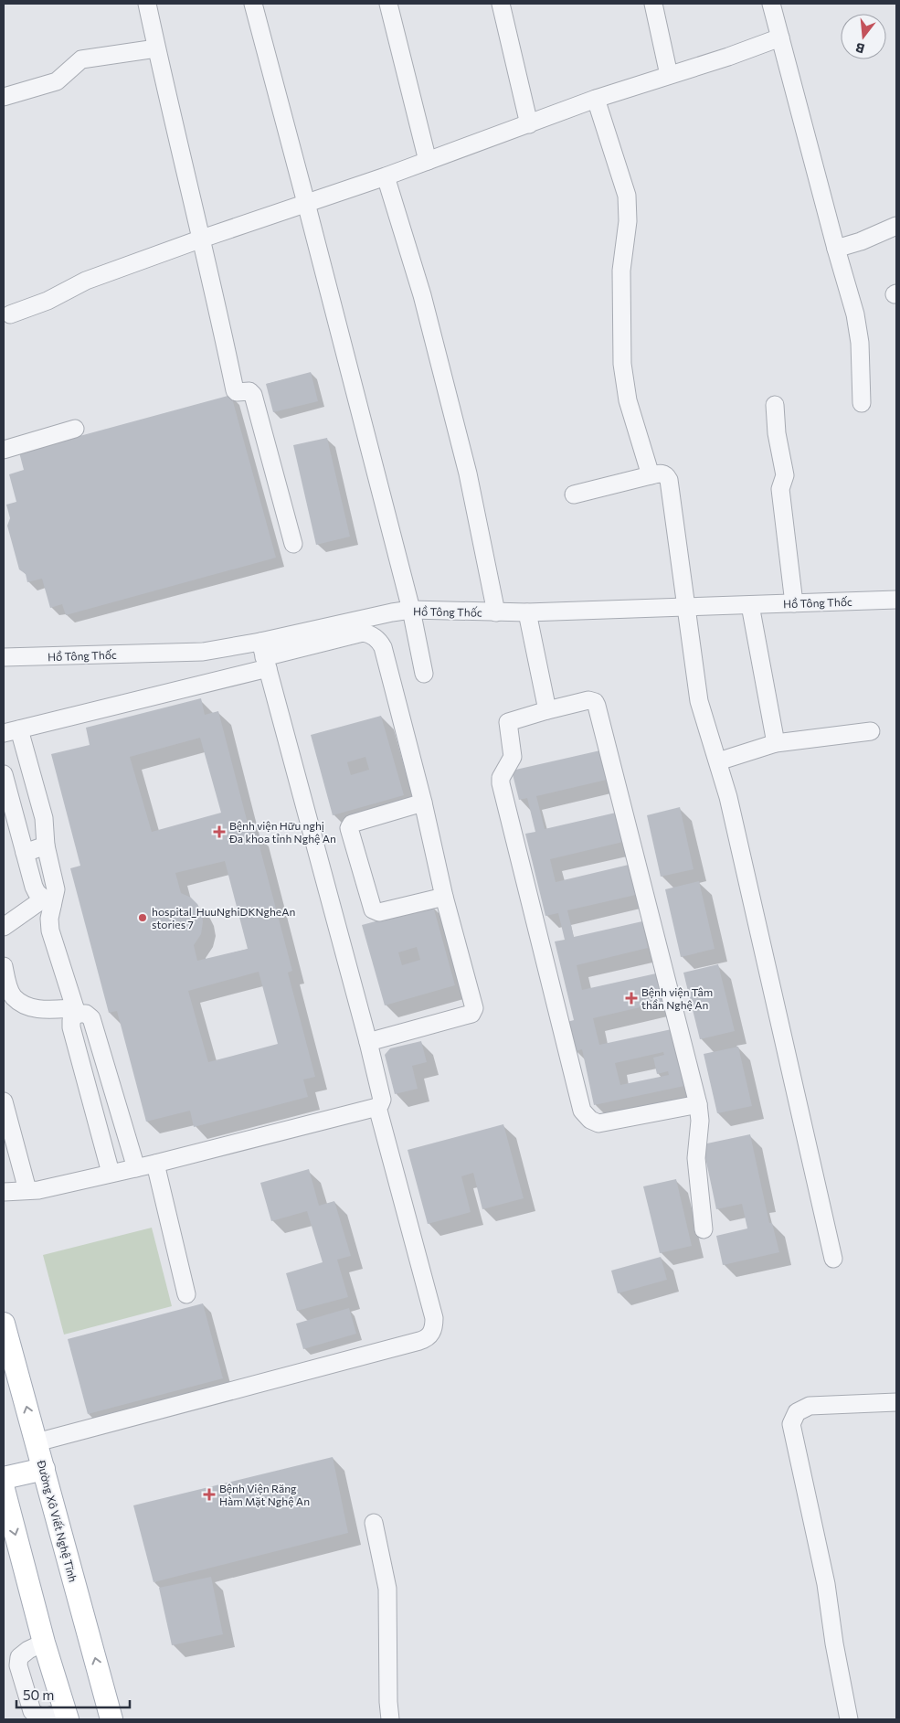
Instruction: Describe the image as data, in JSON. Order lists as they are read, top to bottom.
{
  "streets": {
    "main road": ["Đường Xô Viết Nghệ Tĩnh"],
    "street": ["Hồ Tông Thốc"]
  },
  "places": {
    "health": ["Bệnh viện Hữu nghị Đa khoa tỉnh Nghệ An", "Bệnh viện Tâm thần Nghệ An", "Bệnh Viện Răng Hàm Mặt Nghệ An"],
    "other": ["hospital_HuuNghiDKNgheAn stories 7"]
  },
  "scale_bar": "50 m",
  "north": "bottom"
}
